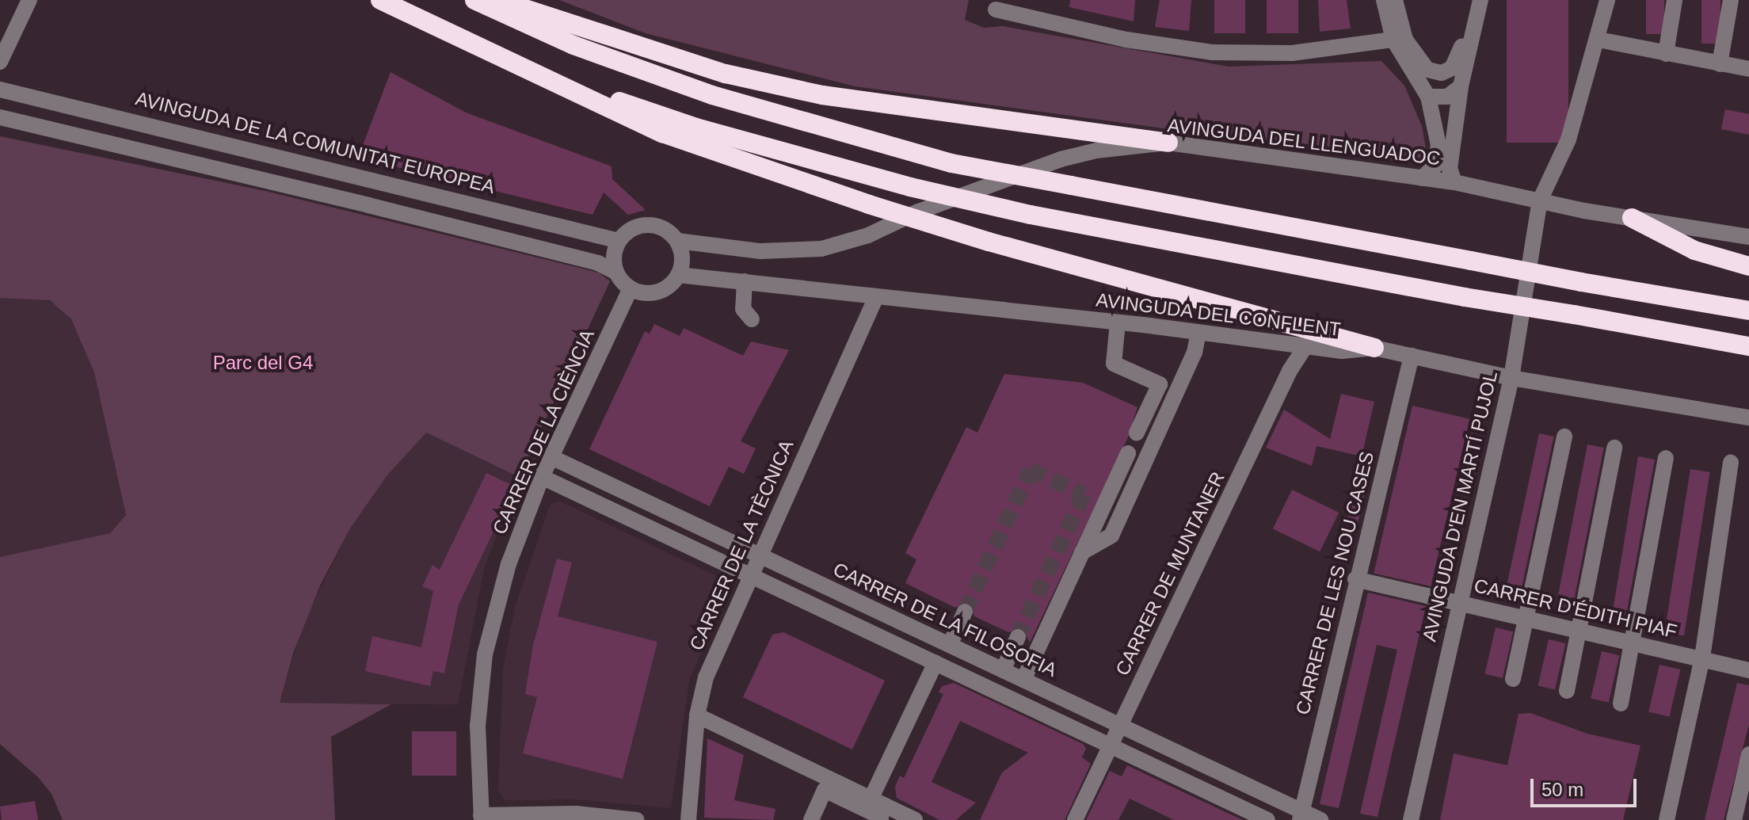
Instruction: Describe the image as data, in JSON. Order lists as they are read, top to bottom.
{
  "streets": {
    "street": [
      "AVINGUDA DEL LLENGUADOC",
      "AVINGUDA DE LA COMUNITAT EUROPEA",
      "AVINGUDA DEL CONFLENT",
      "CARRER DE LA CIÈNCIA",
      "AVINGUDA D'EN MARTÍ PUJOL",
      "CARRER DE LA TÈCNICA",
      "CARRER DE MUNTANER",
      "CARRER DE LES NOU CASES",
      "CARRER D'ÉDITH PIAF",
      "CARRER DE LA FILOSOFIA"
    ]
  },
  "crossings": [
    ["AVINGUDA DEL LLENGUADOC", "AVINGUDA DE LA COMUNITAT EUROPEA"],
    ["AVINGUDA DEL LLENGUADOC", "AVINGUDA DEL CONFLENT"],
    ["AVINGUDA DEL LLENGUADOC", "CARRER DE LA CIÈNCIA"],
    ["AVINGUDA DEL LLENGUADOC", "AVINGUDA D'EN MARTÍ PUJOL"],
    ["AVINGUDA DE LA COMUNITAT EUROPEA", "AVINGUDA DEL CONFLENT"],
    ["AVINGUDA DE LA COMUNITAT EUROPEA", "CARRER DE LA CIÈNCIA"],
    ["AVINGUDA DEL CONFLENT", "CARRER DE LA CIÈNCIA"],
    ["AVINGUDA DEL CONFLENT", "AVINGUDA D'EN MARTÍ PUJOL"],
    ["AVINGUDA DEL CONFLENT", "CARRER DE LA TÈCNICA"],
    ["AVINGUDA DEL CONFLENT", "CARRER DE MUNTANER"],
    ["AVINGUDA DEL CONFLENT", "CARRER DE LES NOU CASES"],
    ["CARRER DE LA CIÈNCIA", "CARRER DE LA FILOSOFIA"],
    ["AVINGUDA D'EN MARTÍ PUJOL", "CARRER D'ÉDITH PIAF"],
    ["CARRER DE LA TÈCNICA", "CARRER DE LA FILOSOFIA"],
    ["CARRER DE MUNTANER", "CARRER DE LA FILOSOFIA"],
    ["CARRER DE LES NOU CASES", "CARRER D'ÉDITH PIAF"],
    ["CARRER DE LES NOU CASES", "CARRER DE LA FILOSOFIA"]
  ],
  "parks": ["Parc del G4"],
  "scale_bar": "50 m"
}
